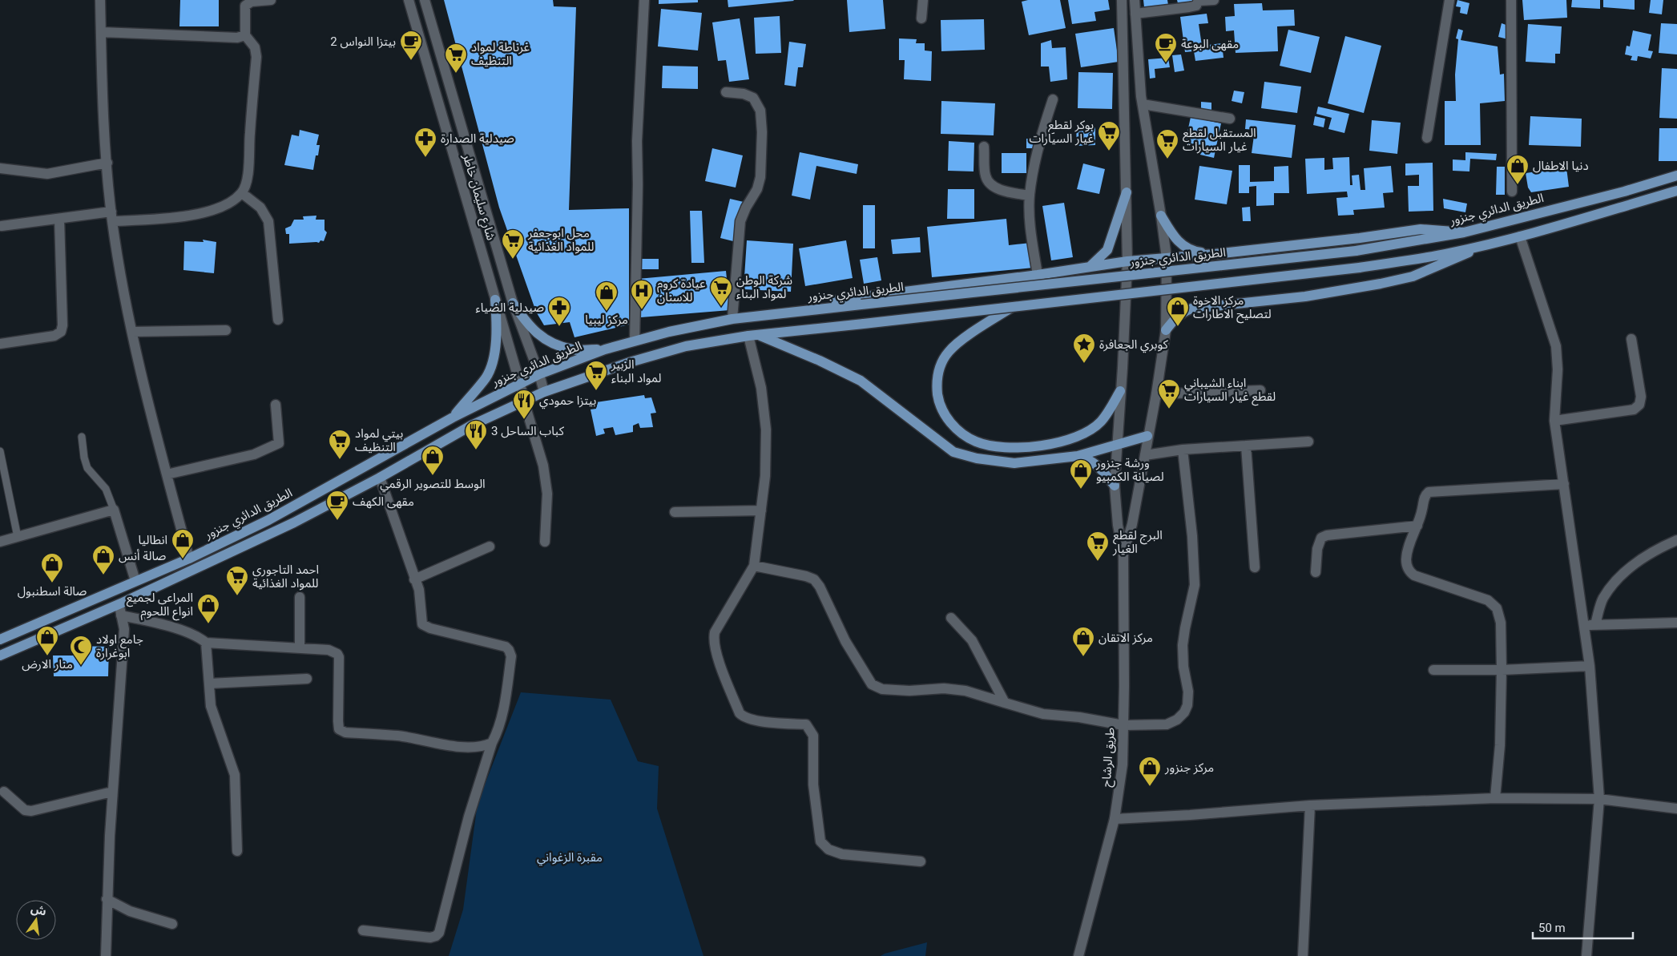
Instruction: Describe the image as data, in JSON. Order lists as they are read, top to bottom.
{
  "streets": {
    "main road": ["الطريق الدائري جنزور"],
    "street": ["شارع سليمان خاطر", "طريق الرشاح"]
  },
  "crossings": [
    ["شارع سليمان خاطر", "الطريق الدائري جنزور"]
  ],
  "parks": ["مقبرة الزغواني"],
  "places": {
    "cafe": ["بيتزا النواس 2", "مقهى البوعة", "مقهى الكهف"],
    "supermarket": [
      "غرناطة لمواد التنظيف",
      "بوكر لقطع غيار السيارات",
      "المستقبل لقطع غيار السيارات",
      "محل ابوجعفر للمواد الغذائية",
      "شركة الوطن لمواد البناء",
      "الزبير لمواد البناء",
      "ابناء الشيباني لقطع غيار السيارات",
      "بيتي لمواد التنظيف",
      "البرج لقطع الغيار",
      "احمد التاجوري للمواد الغذائية"
    ],
    "pharmacy": ["صيدلية الصدارة", "صيدلية الضياء"],
    "shop": [
      "دنيا الاطفال",
      "مركز ليبيا",
      "مركز الاخوة لتصليح الاطارات",
      "الوسط للتصوير الرقمي",
      "ورشة جنزور لصيانة الكمبيو",
      "انطاليا",
      "صالة أنس",
      "صالة اسطنبول",
      "المراعي لجميع انواع اللحوم",
      "منار الارض",
      "مركز الاتقان",
      "مركز جنزور"
    ],
    "hospital": ["عيادة كروم للاسنان"],
    "place": ["كوبري الجعافرة"],
    "restaurant": ["بيتزا حمودي", "كباب الساحل 3"],
    "mosque": ["جامع اولاد ابوغرارة"]
  },
  "scale_bar": "50 m",
  "north": "top"
}
